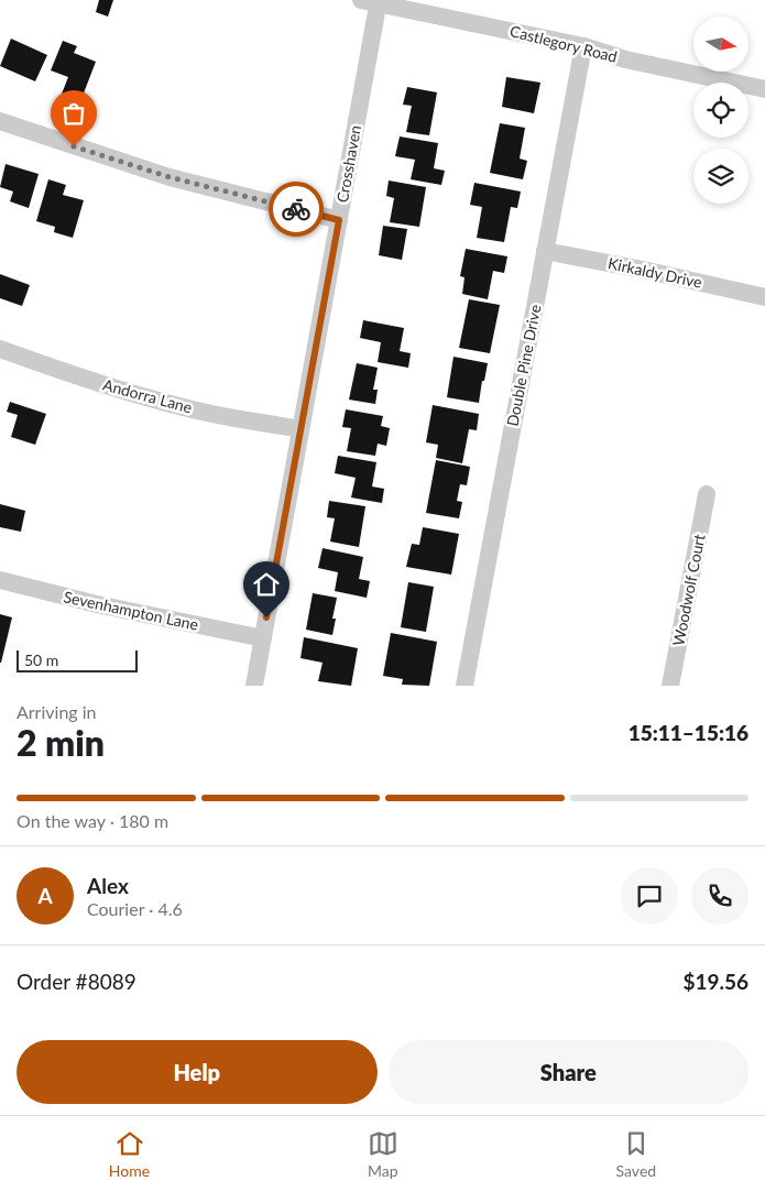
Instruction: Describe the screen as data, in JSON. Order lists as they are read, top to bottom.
{
  "streets": {
    "street": [
      "Castlegory Road",
      "Crosshaven",
      "Kirkaldy Drive",
      "Double Pine Drive",
      "Andorra Lane",
      "Woodwolf Court",
      "Sevenhampton Lane"
    ]
  },
  "crossings": [
    ["Castlegory Road", "Crosshaven"],
    ["Castlegory Road", "Double Pine Drive"],
    ["Crosshaven", "Andorra Lane"],
    ["Crosshaven", "Sevenhampton Lane"],
    ["Kirkaldy Drive", "Double Pine Drive"]
  ],
  "scale_bar": "50 m",
  "north": "right",
  "page": {
    "scale": "50 m",
    "heading": ["2 min", "Arriving in", "15:11–15:16"],
    "panel": [
      "Alex",
      "Courier · 4.6",
      "Order #8089",
      "$19.56"
    ],
    "bar": "On the way · 180 m",
    "round": "A",
    "buttons": ["Help", "Share"],
    "tabs": ["Home", "Map", "Saved"]
  }
}
